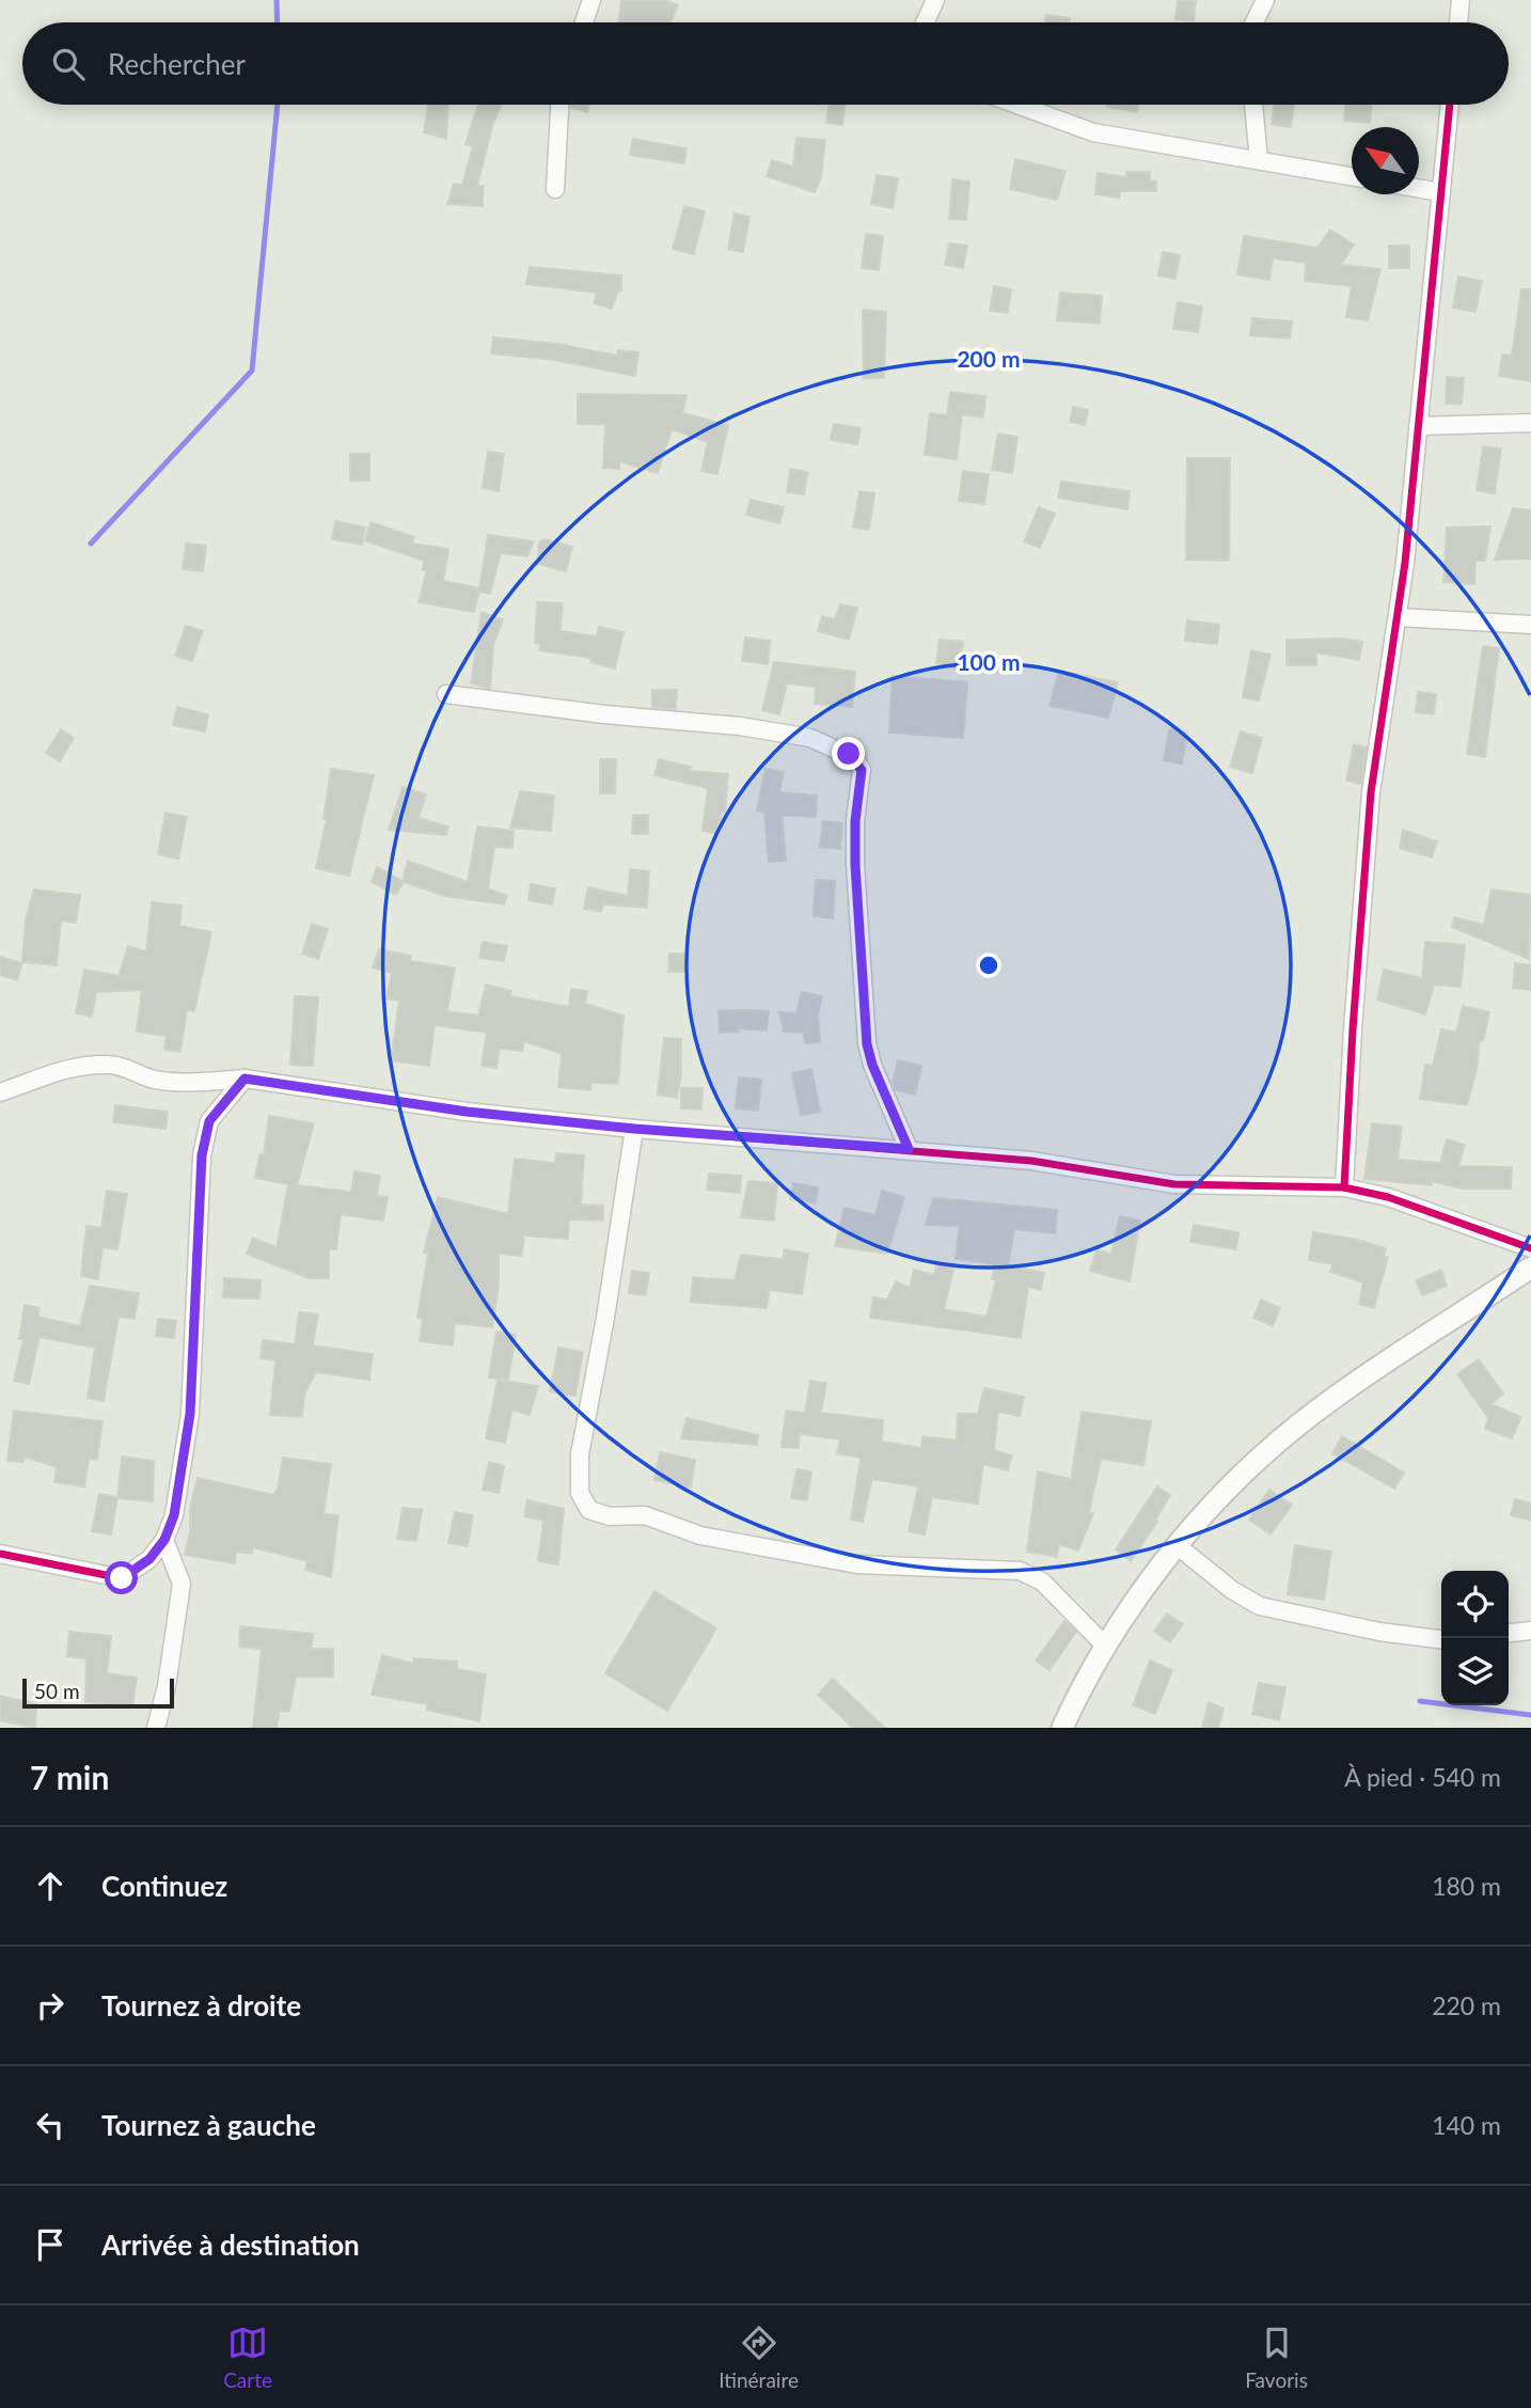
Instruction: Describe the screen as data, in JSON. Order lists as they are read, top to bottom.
{
  "scale_bar": "50 m",
  "north": "top left",
  "page": {
    "search": "Rechercher",
    "scale": "50 m",
    "heading": ["7 min", "À pied · 540 m"],
    "list": [
      ["Continuez", "180 m"],
      ["Tournez à droite", "220 m"],
      ["Tournez à gauche", "140 m"],
      "Arrivée à destination"
    ],
    "nav": ["Carte", "Itinéraire", "Favoris"]
  },
  "rings": ["200 m", "100 m"]
}
